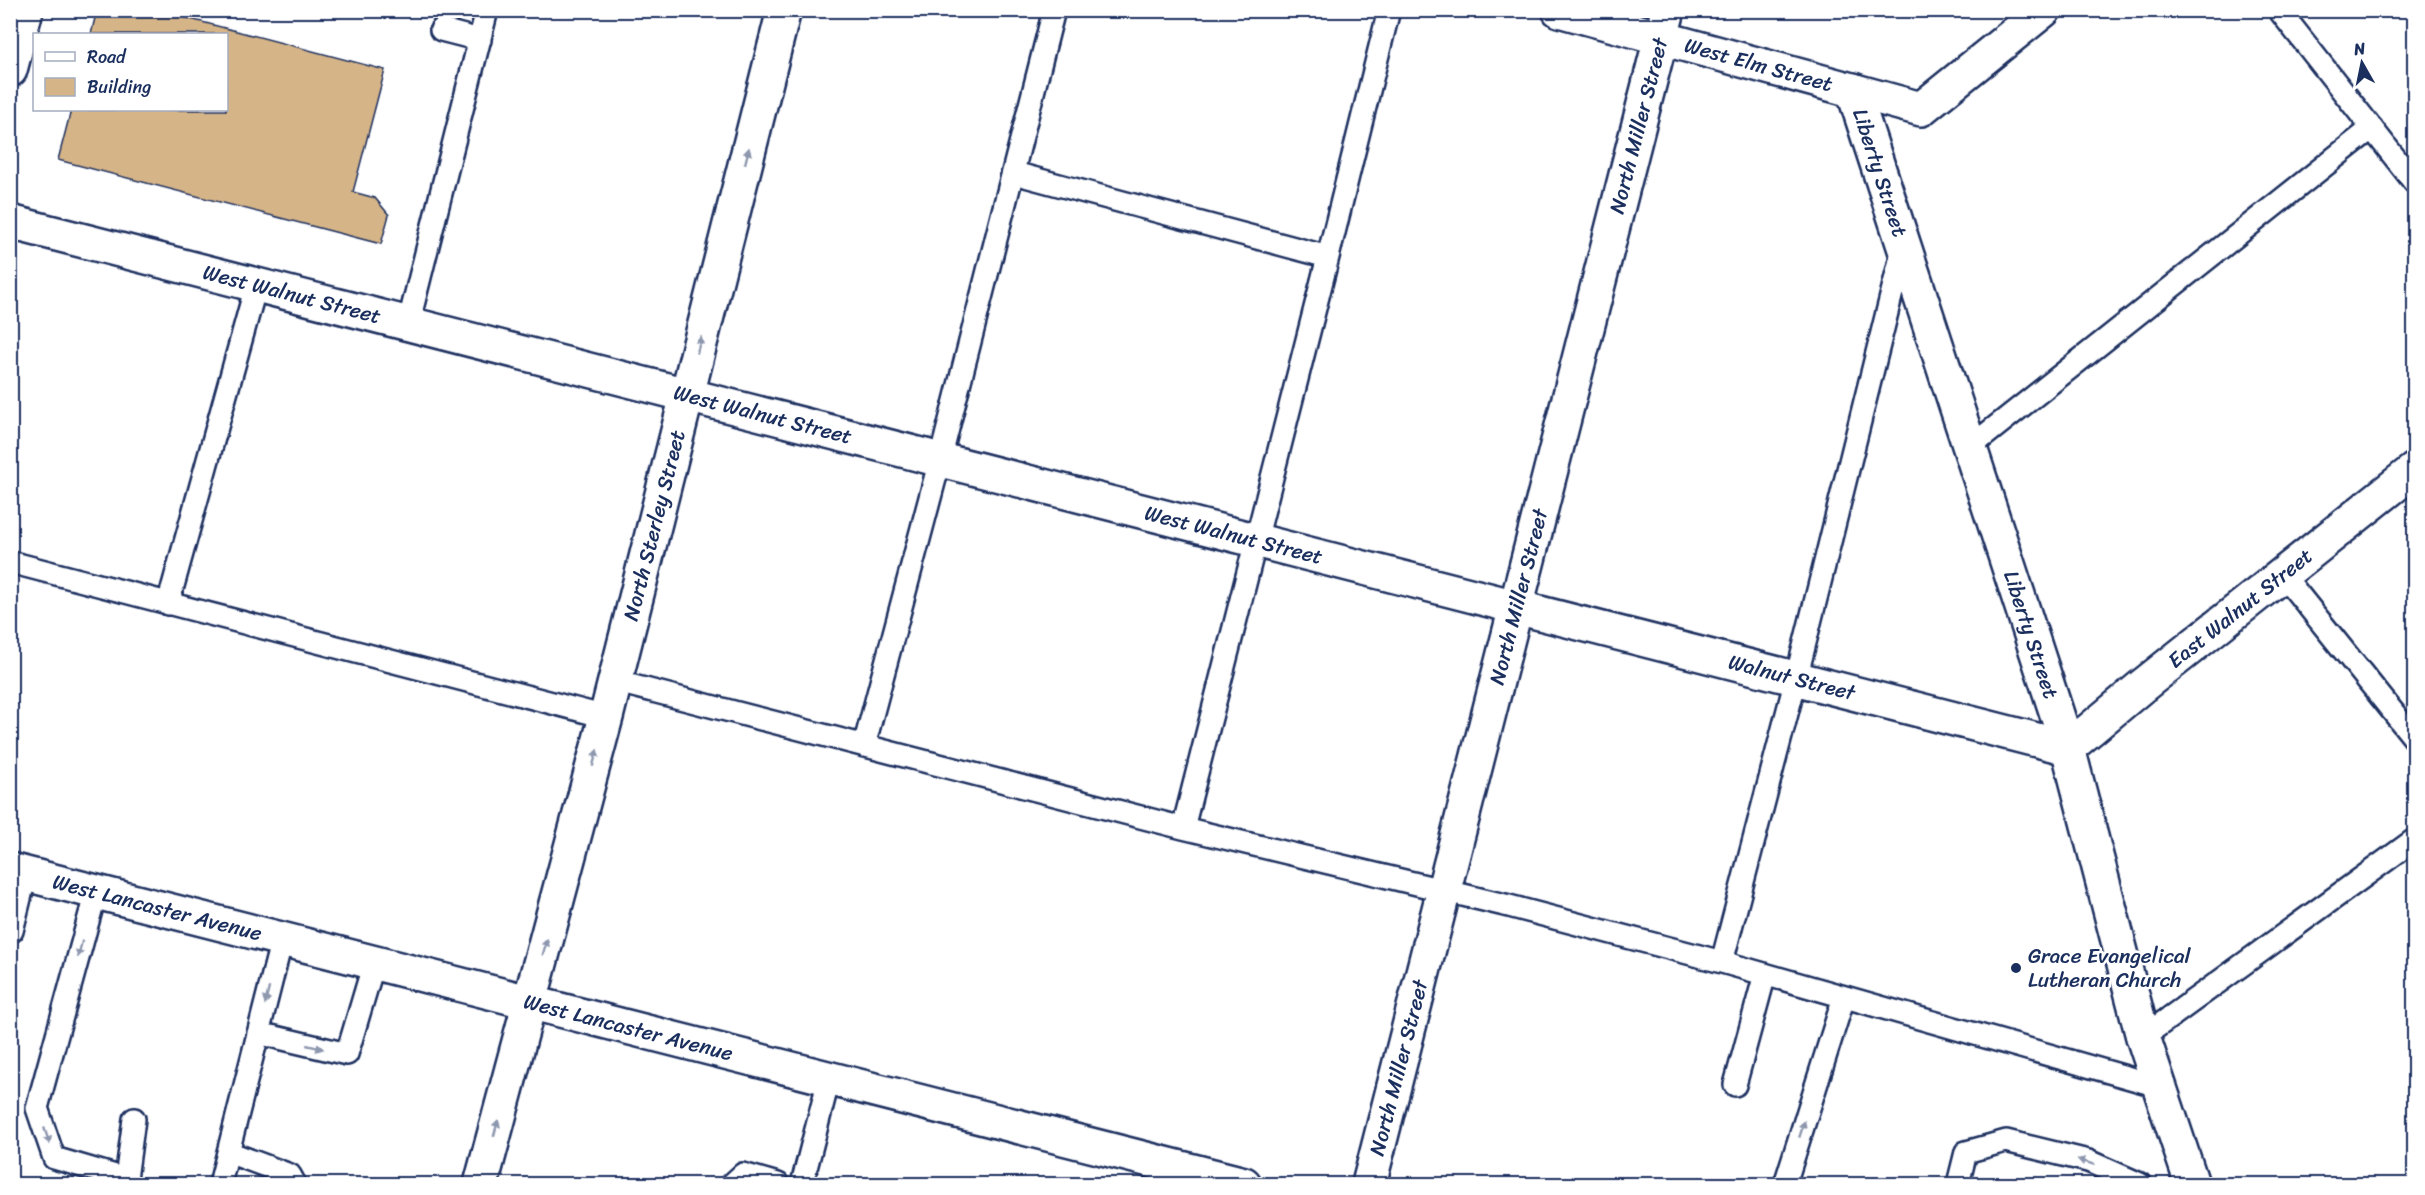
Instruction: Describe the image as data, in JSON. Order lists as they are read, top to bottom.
{
  "streets": {
    "street": [
      "West Elm Street",
      "North Miller Street",
      "Liberty Street",
      "West Walnut Street",
      "North Sterley Street",
      "East Walnut Street",
      "Walnut Street",
      "West Lancaster Avenue"
    ]
  },
  "crossings": [
    ["West Elm Street", "North Miller Street"],
    ["West Elm Street", "Liberty Street"],
    ["North Miller Street", "West Walnut Street"],
    ["North Miller Street", "Walnut Street"],
    ["Liberty Street", "East Walnut Street"],
    ["Liberty Street", "Walnut Street"],
    ["West Walnut Street", "North Sterley Street"],
    ["West Walnut Street", "Walnut Street"],
    ["North Sterley Street", "West Lancaster Avenue"],
    ["East Walnut Street", "Walnut Street"]
  ],
  "one_way": ["North Sterley Street"],
  "places": ["Grace Evangelical Lutheran Church"],
  "legend": ["Road", "Building"],
  "north": "top"
}
